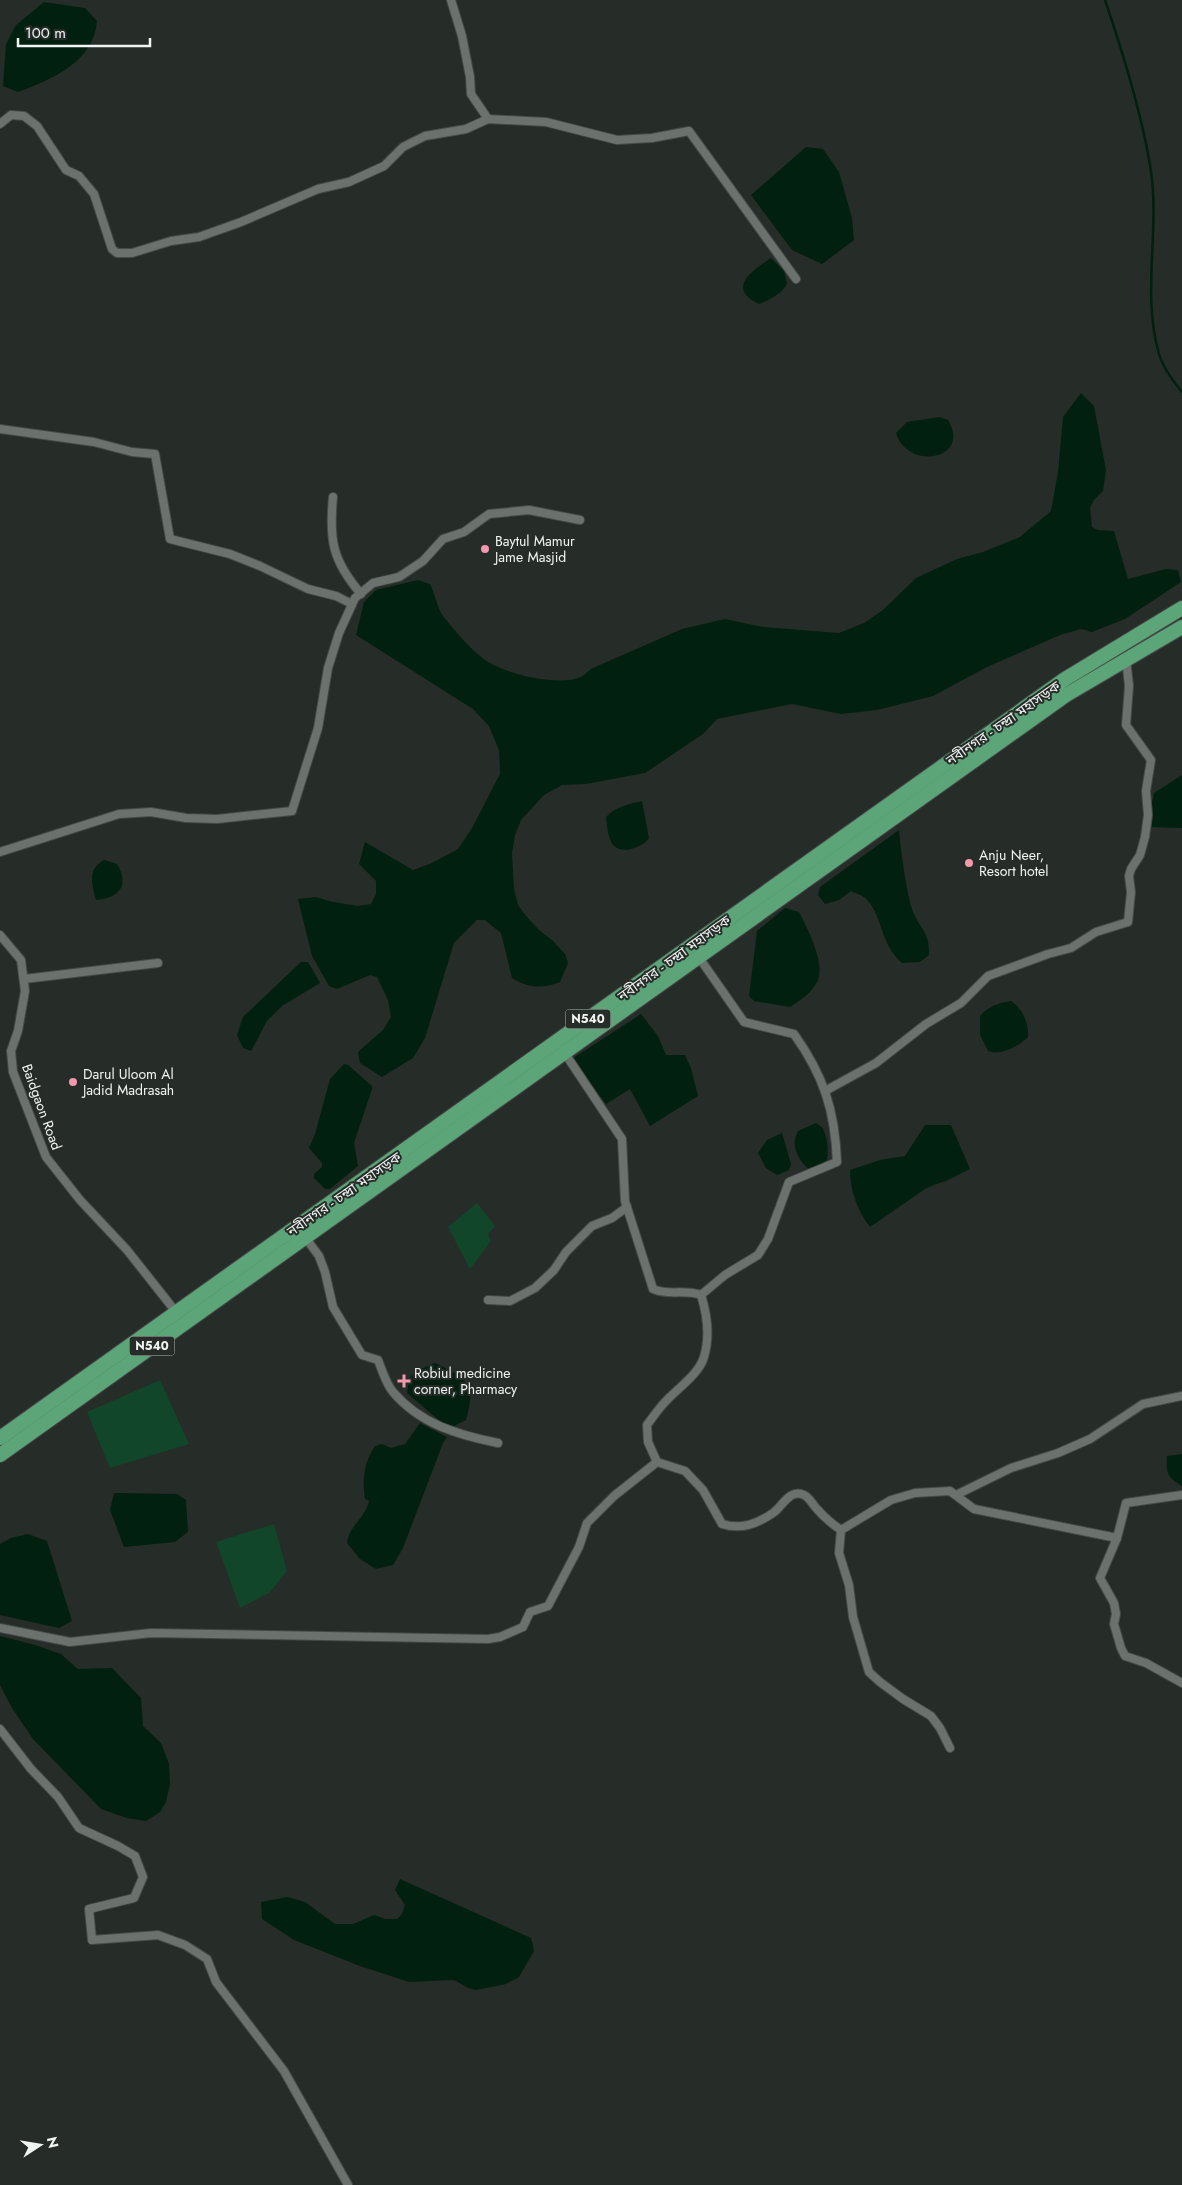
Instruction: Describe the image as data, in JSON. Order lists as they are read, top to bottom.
{
  "streets": {
    "highway": ["নবীনগর - চন্দ্রা মহাসড়ক", "N540"],
    "street": ["Baidgaon Road"]
  },
  "crossings": [
    ["নবীনগর - চন্দ্রা মহাসড়ক", "Baidgaon Road"]
  ],
  "places": {
    "other": ["Baytul Mamur Jame Masjid", "Anju Neer, Resort hotel", "Darul Uloom Al Jadid Madrasah"],
    "health": ["Robiul medicine corner, Pharmacy"]
  },
  "scale_bar": "100 m",
  "north": "right"
}
